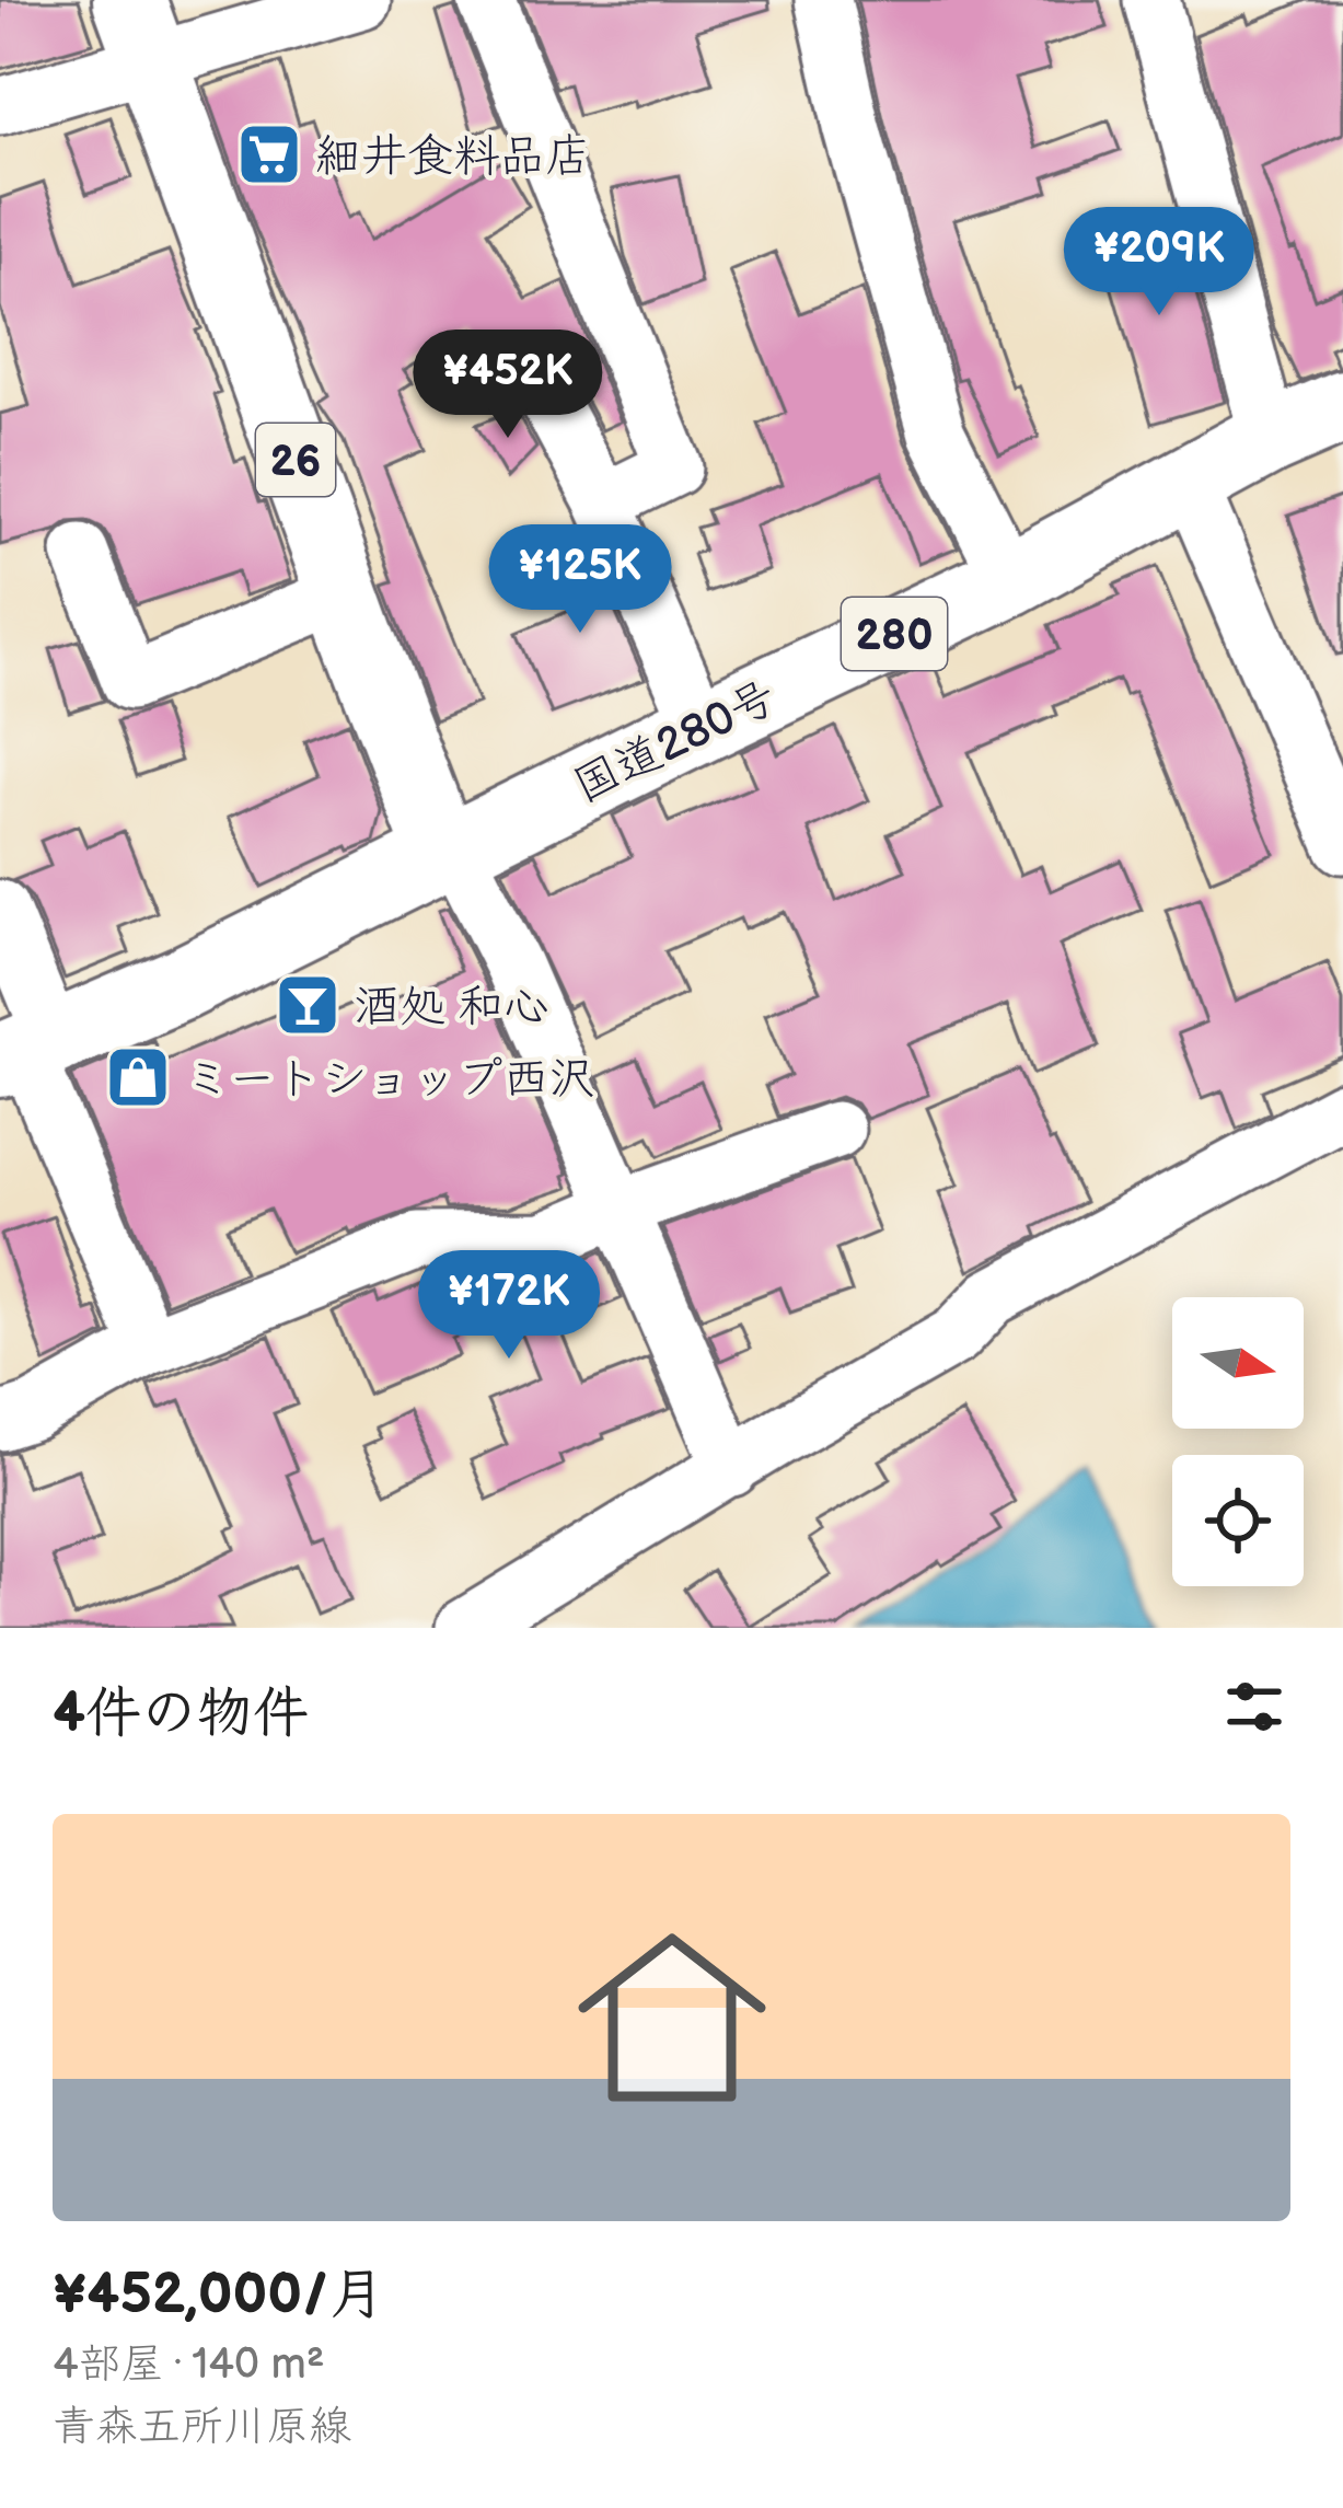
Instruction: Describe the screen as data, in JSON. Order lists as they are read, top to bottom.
{
  "streets": {
    "main road": ["26", "280", "国道280号"]
  },
  "crossings": [
    ["26", "国道280号"]
  ],
  "places": {
    "supermarket": ["細井食料品店"],
    "bar": ["酒処 和心"],
    "shop": ["ミートショップ西沢"]
  },
  "north": "right",
  "page": {
    "price": [
      "¥209K",
      "¥452K",
      "¥125K",
      "¥172K"
    ],
    "heading": "4件の物件",
    "list": [
      {
        "name": "¥452,000/月",
        "note": "4部屋 · 140 m² · 青森五所川原線"
      }
    ]
  }
}
